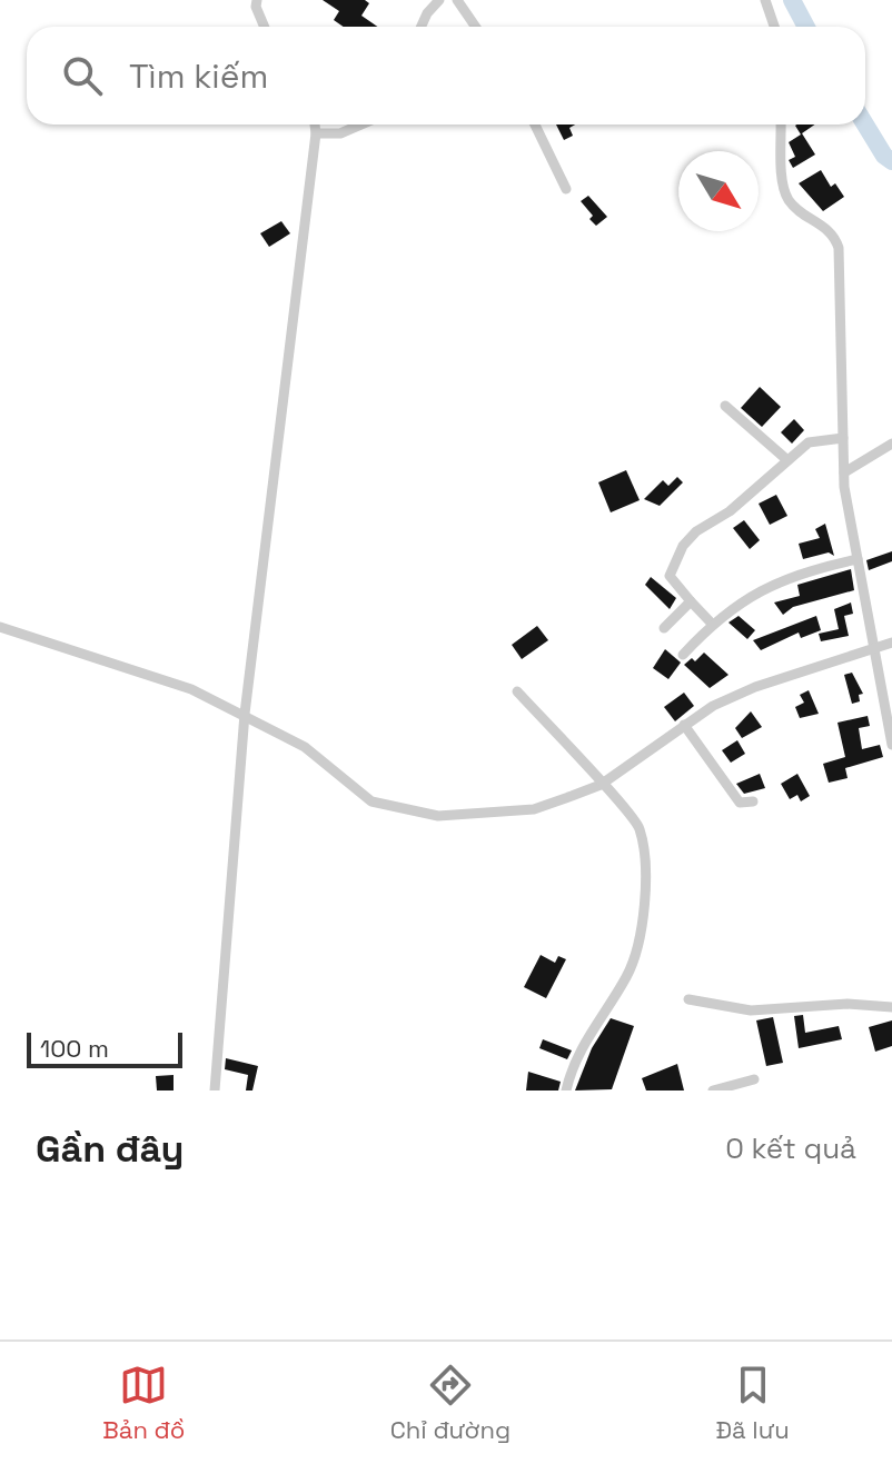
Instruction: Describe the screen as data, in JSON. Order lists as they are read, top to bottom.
{
  "scale_bar": "100 m",
  "north": "bottom right",
  "page": {
    "search": "Tìm kiếm",
    "scale": "100 m",
    "heading": ["Gần đây", "0 kết quả"],
    "nav": ["Bản đồ", "Chỉ đường", "Đã lưu"]
  }
}
